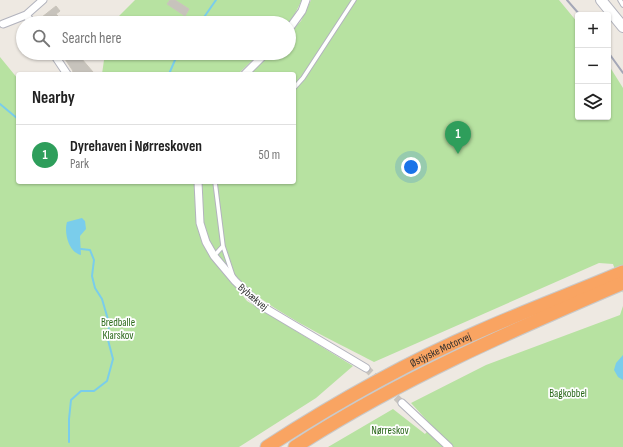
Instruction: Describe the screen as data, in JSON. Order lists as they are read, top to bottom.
{
  "streets": {
    "highway": ["Østjyske Motorvej"],
    "street": ["Bybækvej"]
  },
  "parks": ["Bredballe Klarskov", "Bagkobbel", "Nørreskov"],
  "page": {
    "map_buttons": ["+", "−"],
    "search": "Search here",
    "heading": "Nearby",
    "pins": "1",
    "list": [
      {
        "mark": "1",
        "name": "Dyrehaven i Nørreskoven",
        "note": "Park",
        "value": "50 m"
      }
    ]
  }
}
